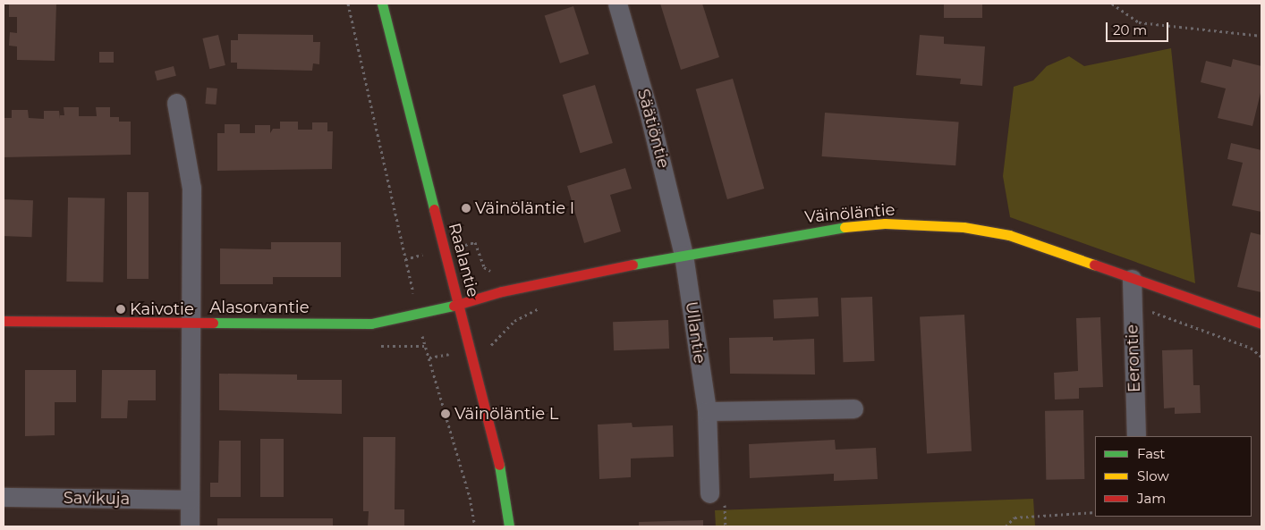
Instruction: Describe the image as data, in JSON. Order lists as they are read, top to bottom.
{
  "streets": {
    "street": [
      "Säätiöntie",
      "Väinöläntie",
      "Raalantie",
      "Alasorvantie",
      "Ullantie",
      "Eerontie",
      "Savikuja"
    ]
  },
  "crossings": [
    ["Säätiöntie", "Väinöläntie"],
    ["Säätiöntie", "Ullantie"],
    ["Väinöläntie", "Raalantie"],
    ["Väinöläntie", "Alasorvantie"],
    ["Väinöläntie", "Ullantie"],
    ["Väinöläntie", "Eerontie"],
    ["Raalantie", "Alasorvantie"]
  ],
  "places": ["Väinöläntie I", "Kaivotie", "Väinöläntie L"],
  "legend": ["Fast", "Slow", "Jam"],
  "scale_bar": "20 m"
}
